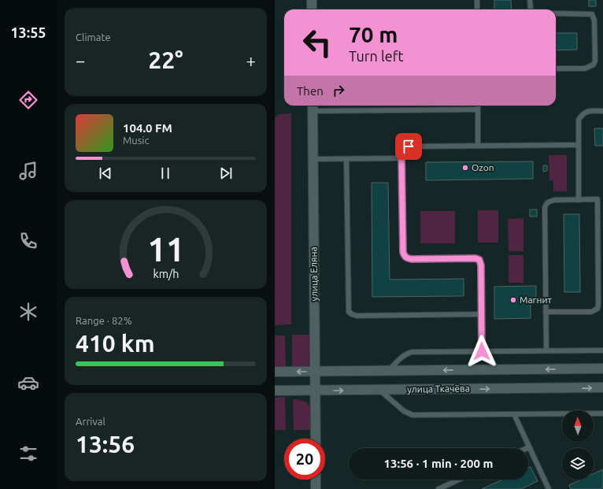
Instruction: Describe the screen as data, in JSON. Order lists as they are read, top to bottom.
{
  "streets": {
    "street": ["улица Еляна", "улица Ткачёва"]
  },
  "crossings": [
    ["улица Еляна", "улица Ткачёва"]
  ],
  "places": ["Ozon", "Магнит"],
  "north": "top",
  "page": {
    "tabs": "13:55",
    "tile": [
      "Climate",
      ["Range · 82%", "410 km"],
      ["Arrival", "13:56"]
    ],
    "turn": ["70 m", "Turn left"],
    "heat": ["−", "22°", "+"],
    "then": "Then",
    "song": ["104.0 FM", "Music"],
    "limit": "20",
    "trip": "13:56 · 1 min · 200 m",
    "gauge": ["11", "km/h"]
  }
}
